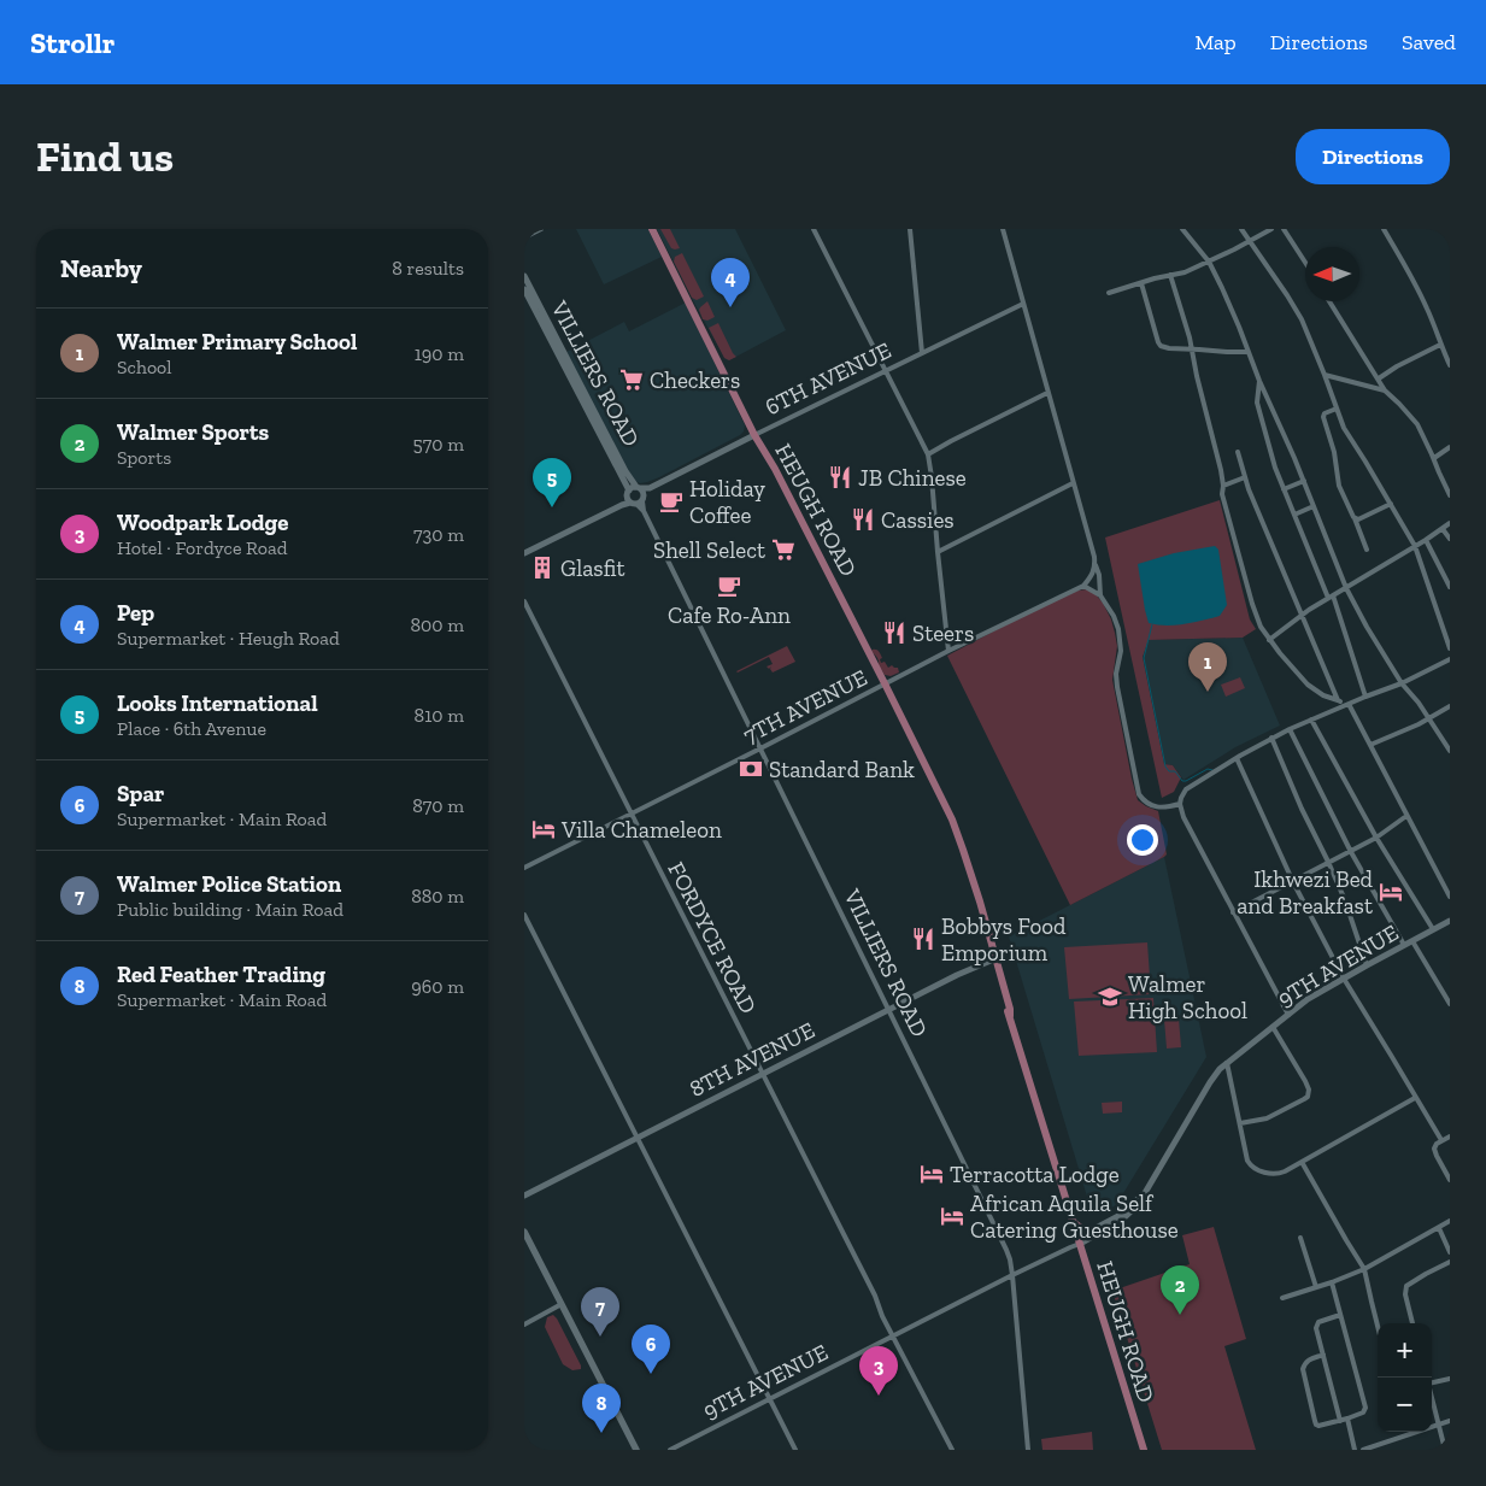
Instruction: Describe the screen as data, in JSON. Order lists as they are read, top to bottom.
{
  "streets": {
    "main road": ["HEUGH ROAD"],
    "street": [
      "VILLIERS ROAD",
      "6TH AVENUE",
      "7TH AVENUE",
      "FORDYCE ROAD",
      "9TH AVENUE",
      "8TH AVENUE"
    ]
  },
  "crossings": [
    ["VILLIERS ROAD", "6TH AVENUE"],
    ["VILLIERS ROAD", "7TH AVENUE"],
    ["VILLIERS ROAD", "9TH AVENUE"],
    ["VILLIERS ROAD", "8TH AVENUE"],
    ["6TH AVENUE", "HEUGH ROAD"],
    ["HEUGH ROAD", "7TH AVENUE"],
    ["HEUGH ROAD", "9TH AVENUE"],
    ["HEUGH ROAD", "8TH AVENUE"],
    ["7TH AVENUE", "FORDYCE ROAD"],
    ["FORDYCE ROAD", "9TH AVENUE"],
    ["FORDYCE ROAD", "8TH AVENUE"]
  ],
  "places": {
    "supermarket": ["Checkers", "Shell Select"],
    "restaurant": [
      "JB Chinese",
      "Cassies",
      "Steers",
      "Bobbys Food Emporium"
    ],
    "cafe": ["Holiday Coffee", "Cafe Ro-Ann"],
    "building": ["Glasfit"],
    "bank": ["Standard Bank"],
    "hotel": [
      "Villa Chameleon",
      "Ikhwezi Bed and Breakfast",
      "Terracotta Lodge",
      "African Aquila Self Catering Guesthouse"
    ],
    "school or university": ["Walmer High School"]
  },
  "north": "left",
  "page": {
    "header": "Strollr",
    "nav": ["Map", "Directions", "Saved"],
    "buttons": "Directions",
    "title": "Find us",
    "heading": ["Nearby", "8 results"],
    "pins": [
      "4",
      "5",
      "1",
      "2",
      "7",
      "6",
      "3",
      "8"
    ],
    "list": [
      {
        "mark": "1",
        "name": "Walmer Primary School",
        "note": "School",
        "value": "190 m"
      },
      {
        "mark": "2",
        "name": "Walmer Sports",
        "note": "Sports",
        "value": "570 m"
      },
      {
        "mark": "3",
        "name": "Woodpark Lodge",
        "note": "Hotel · Fordyce Road",
        "value": "730 m"
      },
      {
        "mark": "4",
        "name": "Pep",
        "note": "Supermarket · Heugh Road",
        "value": "800 m"
      },
      {
        "mark": "5",
        "name": "Looks International",
        "note": "Place · 6th Avenue",
        "value": "810 m"
      },
      {
        "mark": "6",
        "name": "Spar",
        "note": "Supermarket · Main Road",
        "value": "870 m"
      },
      {
        "mark": "7",
        "name": "Walmer Police Station",
        "note": "Public building · Main Road",
        "value": "880 m"
      },
      {
        "mark": "8",
        "name": "Red Feather Trading",
        "note": "Supermarket · Main Road",
        "value": "960 m"
      }
    ],
    "map_buttons": ["+", "−"]
  }
}
